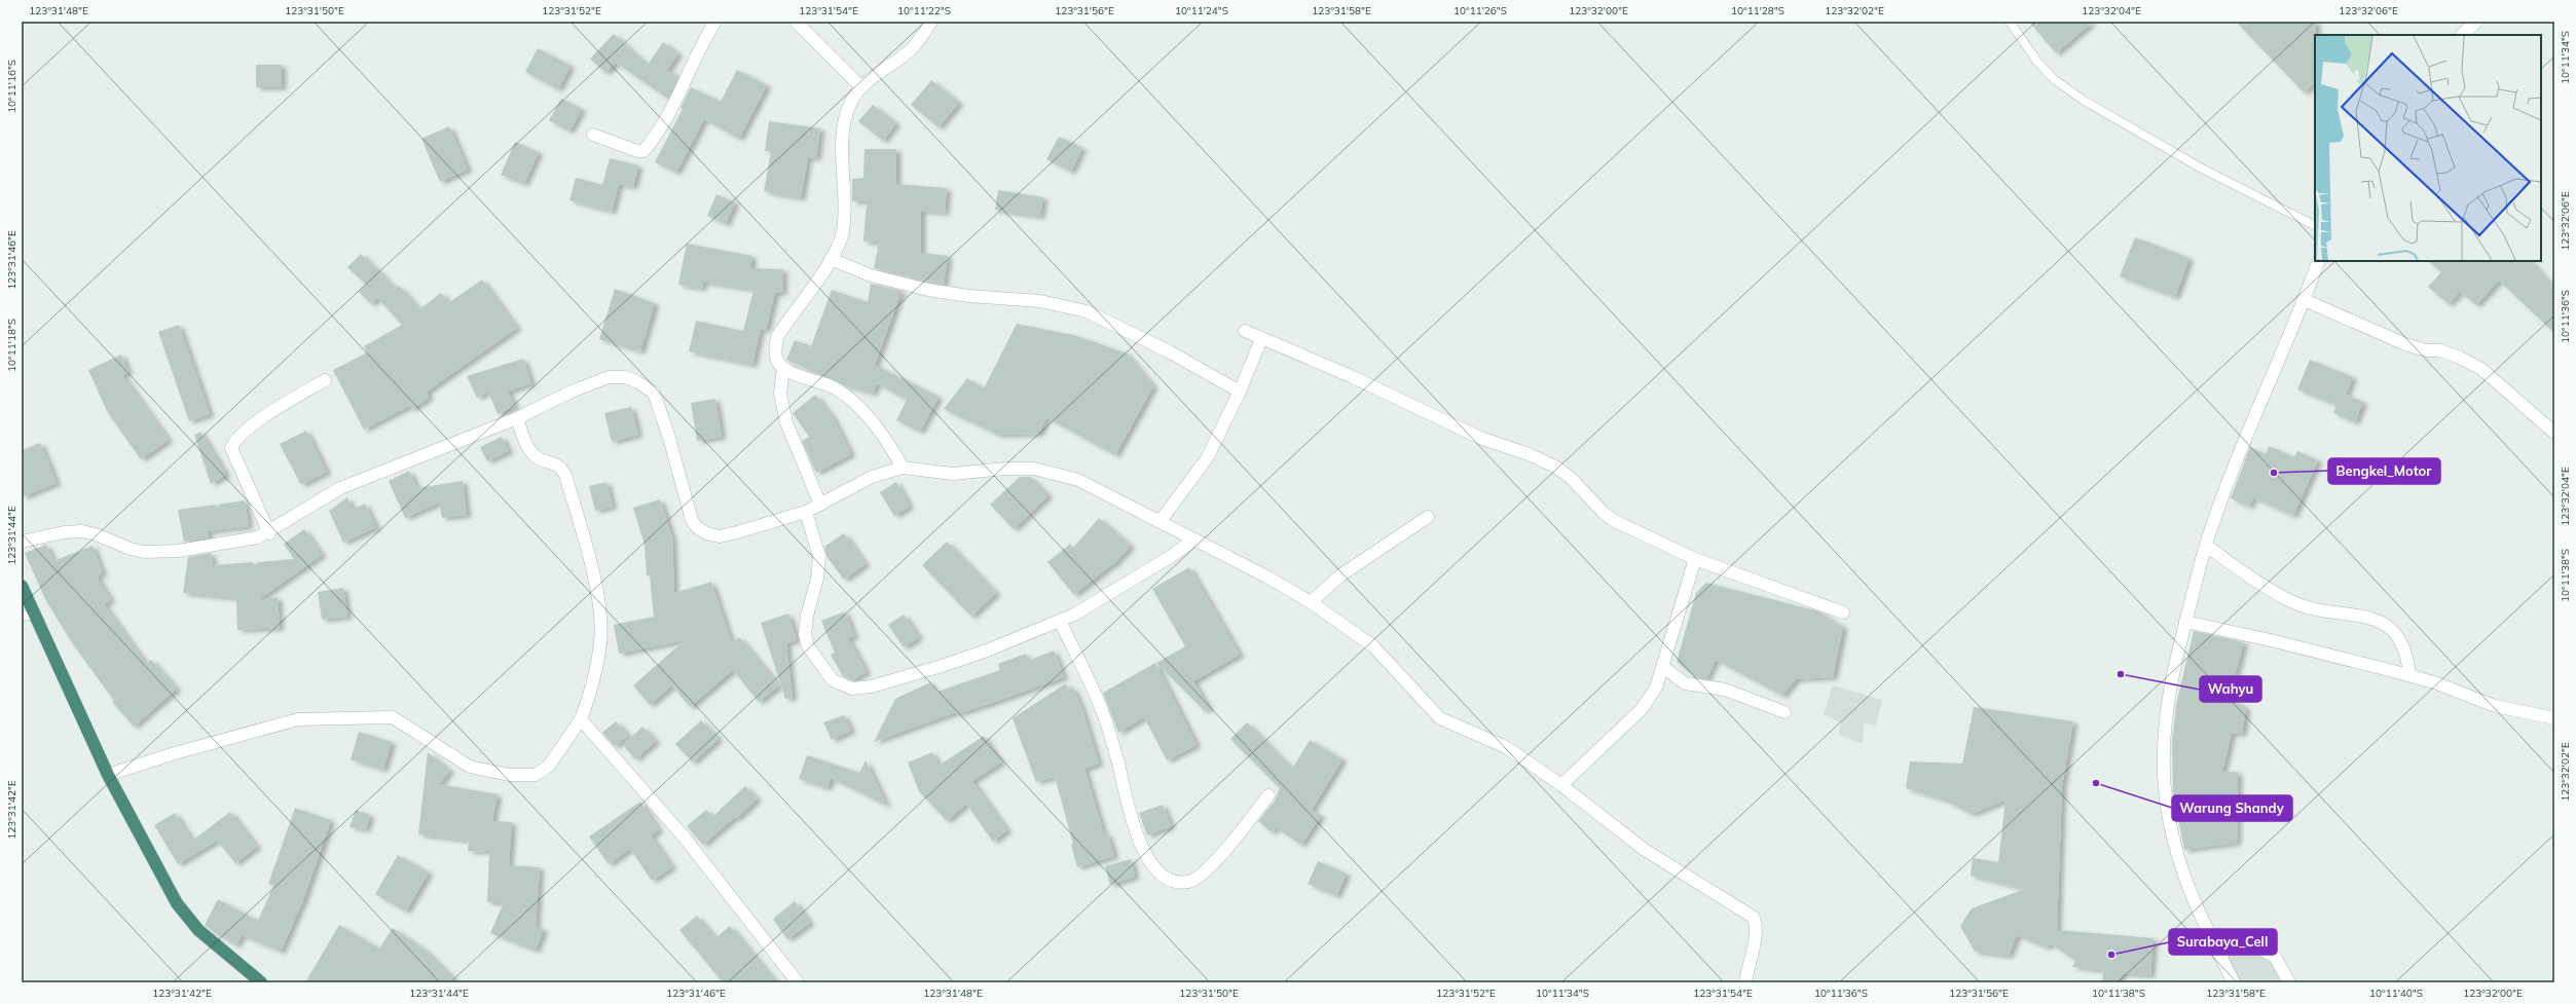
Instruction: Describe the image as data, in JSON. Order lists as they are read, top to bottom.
{
  "places": [
    "Bengkel_Motor",
    "Wahyu",
    "Warung Shandy",
    "Surabaya_Cell"
  ],
  "coordinates": [
    "123°31'48\"E",
    "123°31'50\"E",
    "123°31'52\"E",
    "123°31'54\"E",
    "10°11'22\"S",
    "123°31'56\"E",
    "10°11'24\"S",
    "123°31'58\"E",
    "10°11'26\"S",
    "123°32'00\"E",
    "10°11'28\"S",
    "123°32'02\"E",
    "123°32'04\"E",
    "123°32'06\"E",
    "10°11'34\"S",
    "10°11'16\"S",
    "123°31'46\"E",
    "10°11'36\"S",
    "10°11'18\"S",
    "123°31'44\"E",
    "10°11'38\"S",
    "123°31'42\"E",
    "10°11'40\"S"
  ]
}
